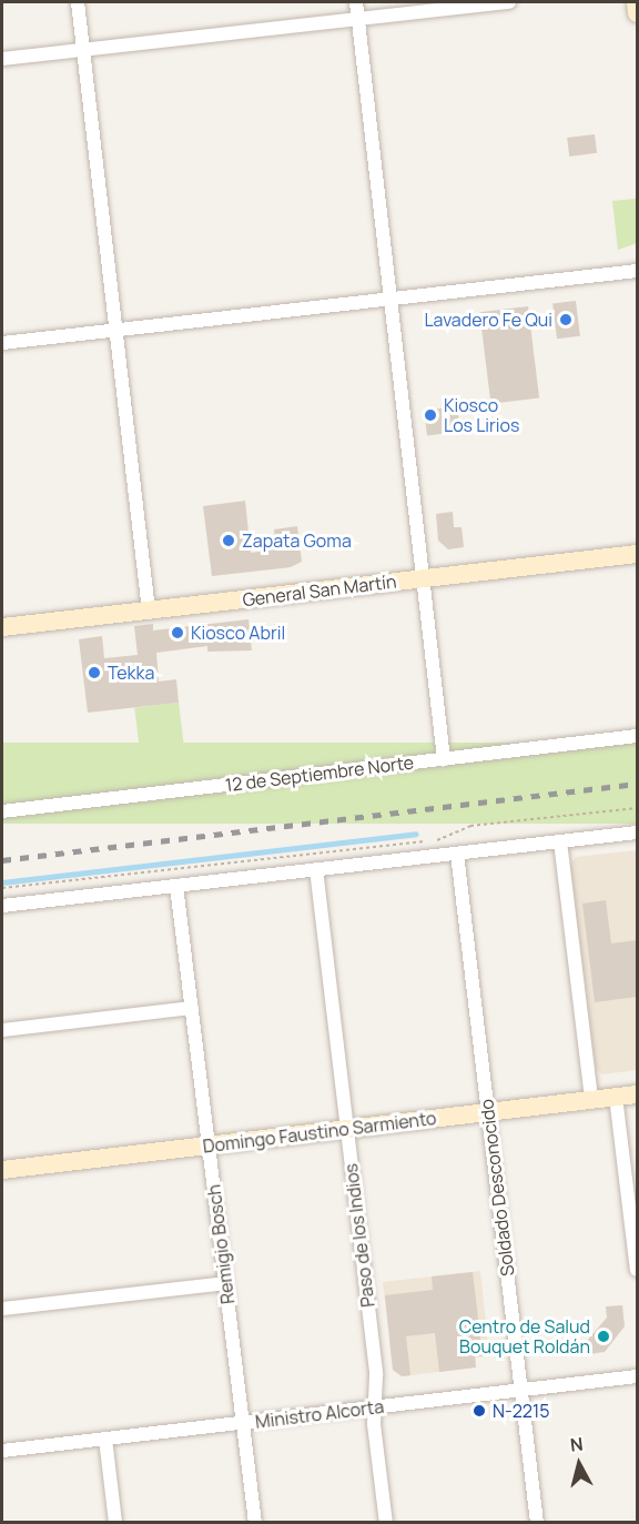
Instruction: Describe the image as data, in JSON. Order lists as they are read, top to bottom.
{
  "streets": {
    "main road": ["General San Martín", "Domingo Faustino Sarmiento"],
    "street": [
      "12 de Septiembre Norte",
      "Soldado Desconocido",
      "Paso de los Indios",
      "Remigio Bosch",
      "Ministro Alcorta"
    ]
  },
  "crossings": [
    ["Domingo Faustino Sarmiento", "Soldado Desconocido"],
    ["Domingo Faustino Sarmiento", "Paso de los Indios"],
    ["Domingo Faustino Sarmiento", "Remigio Bosch"],
    ["Soldado Desconocido", "Ministro Alcorta"],
    ["Paso de los Indios", "Ministro Alcorta"],
    ["Remigio Bosch", "Ministro Alcorta"]
  ],
  "places": [
    "Lavadero Fe Qui",
    "Kiosco Los Lirios",
    "Zapata Goma",
    "Kiosco Abril",
    "Tekka",
    "Centro de Salud Bouquet Roldán",
    "N-2215"
  ],
  "north": "top"
}
